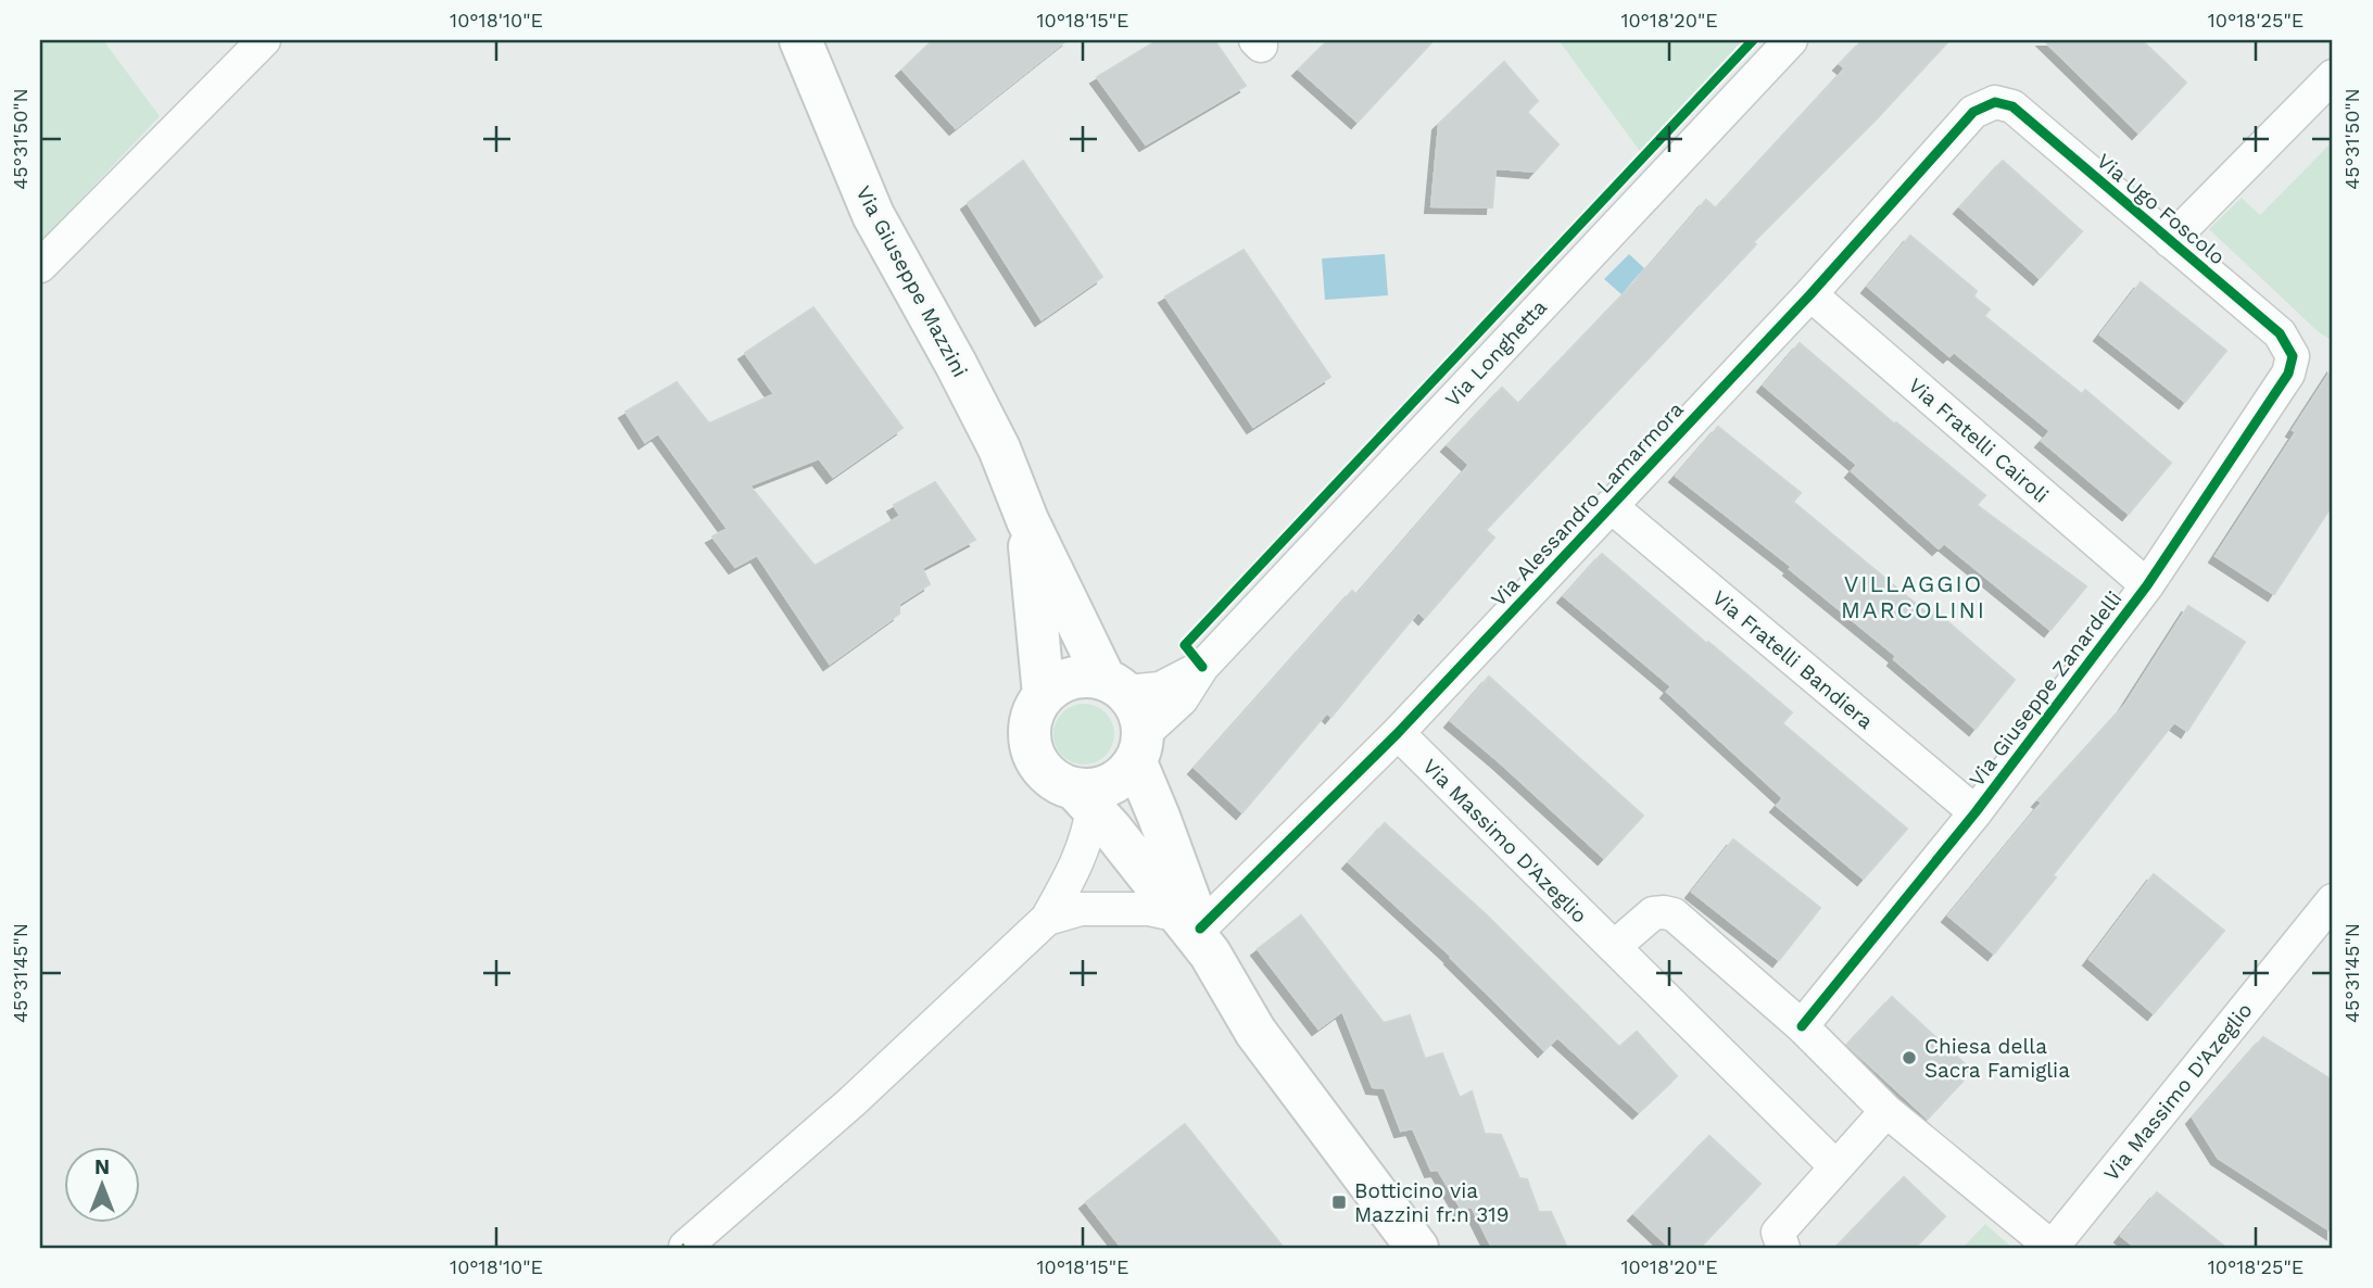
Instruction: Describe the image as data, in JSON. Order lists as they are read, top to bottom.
{
  "streets": {
    "street": [
      "Via Ugo Foscolo",
      "Via Giuseppe Mazzini",
      "Via Longhetta",
      "Via Fratelli Cairoli",
      "Via Alessandro Lamarmora",
      "Via Fratelli Bandiera",
      "Via Giuseppe Zanardelli",
      "Via Massimo D'Azeglio"
    ]
  },
  "crossings": [
    ["Via Ugo Foscolo", "Via Alessandro Lamarmora"],
    ["Via Ugo Foscolo", "Via Giuseppe Zanardelli"],
    ["Via Giuseppe Mazzini", "Via Longhetta"],
    ["Via Giuseppe Mazzini", "Via Alessandro Lamarmora"],
    ["Via Fratelli Cairoli", "Via Alessandro Lamarmora"],
    ["Via Fratelli Cairoli", "Via Giuseppe Zanardelli"],
    ["Via Alessandro Lamarmora", "Via Fratelli Bandiera"],
    ["Via Alessandro Lamarmora", "Via Massimo D'Azeglio"],
    ["Via Fratelli Bandiera", "Via Giuseppe Zanardelli"],
    ["Via Giuseppe Zanardelli", "Via Massimo D'Azeglio"]
  ],
  "districts": ["VILLAGGIO MARCOLINI"],
  "places": {
    "other": ["Chiesa della Sacra Famiglia"],
    "transit": ["Botticino via Mazzini fr.n 319"]
  },
  "north": "top",
  "coordinates": [
    "10°18'10\"E",
    "10°18'15\"E",
    "10°18'20\"E",
    "10°18'25\"E",
    "45°31'50\"N",
    "45°31'45\"N"
  ]
}
